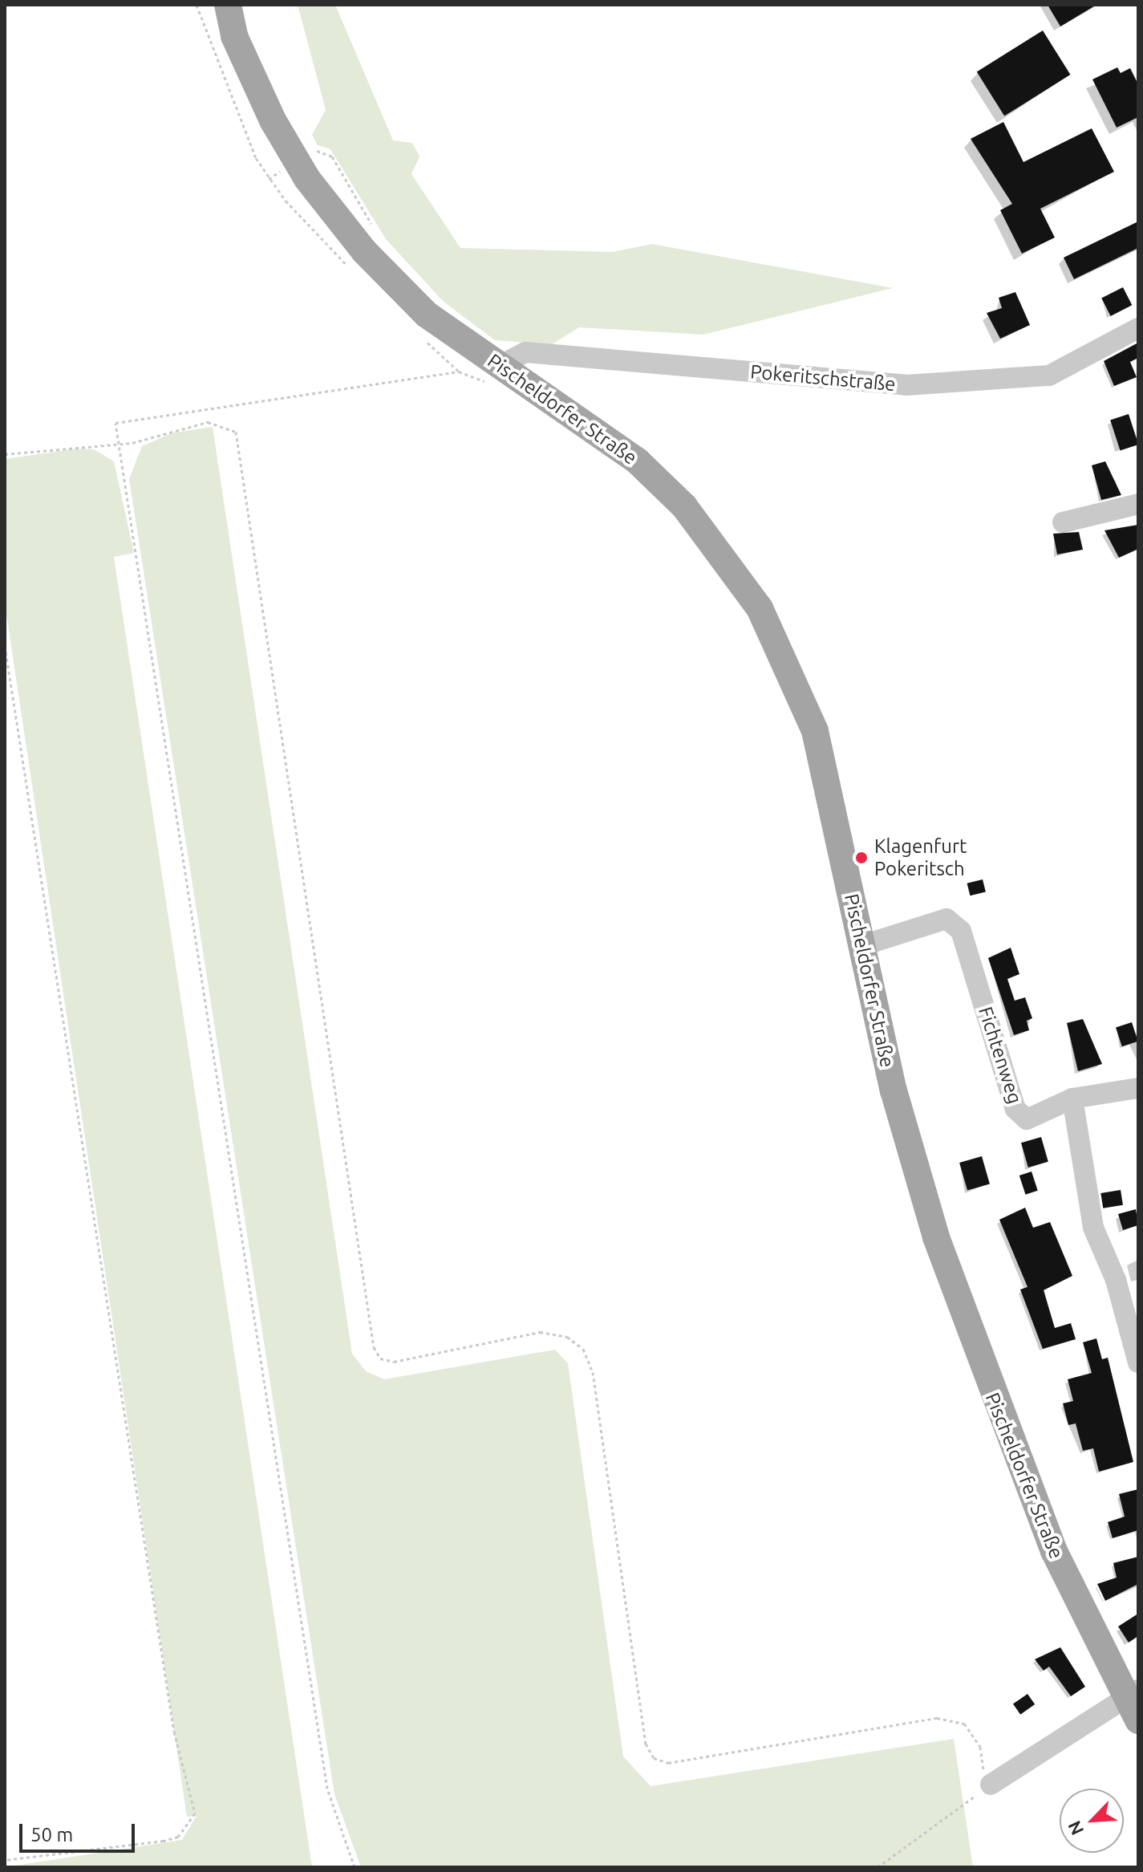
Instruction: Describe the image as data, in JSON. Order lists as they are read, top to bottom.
{
  "streets": {
    "main road": ["Pischeldorfer Straße"],
    "street": ["Pokeritschstraße", "Fichtenweg"]
  },
  "crossings": [
    ["Pokeritschstraße", "Pischeldorfer Straße"],
    ["Pischeldorfer Straße", "Fichtenweg"]
  ],
  "places": ["Klagenfurt Pokeritsch"],
  "scale_bar": "50 m",
  "north": "bottom left"
}
